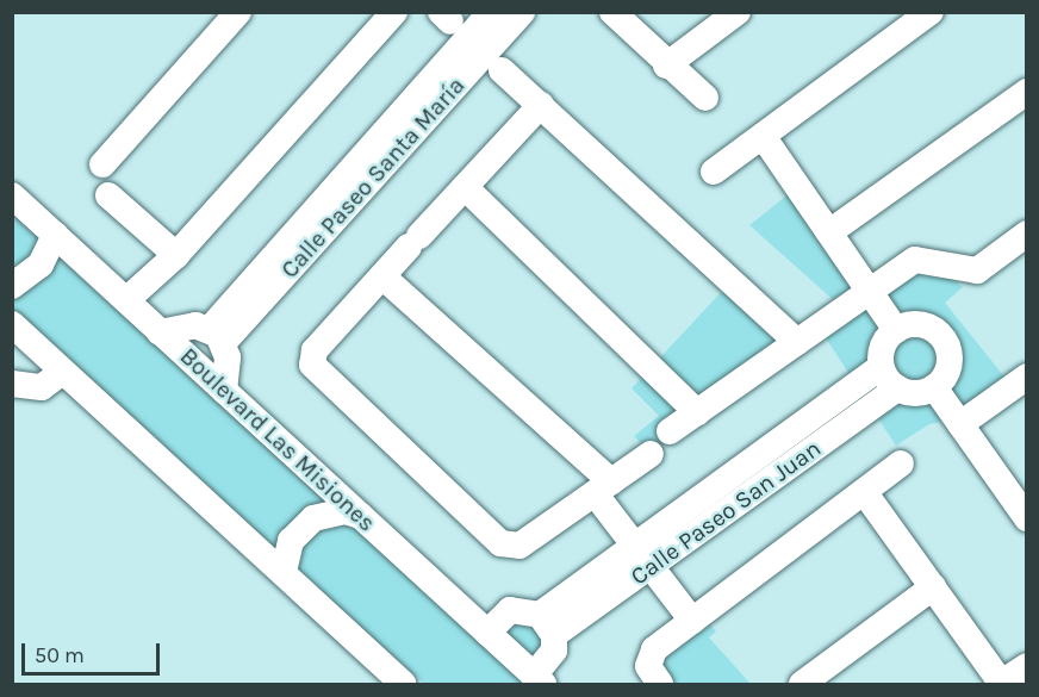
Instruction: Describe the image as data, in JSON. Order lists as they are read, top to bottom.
{
  "streets": {
    "street": ["Calle Paseo Santa María", "Boulevard Las Misiones", "Calle Paseo San Juan"]
  },
  "scale_bar": "50 m"
}
